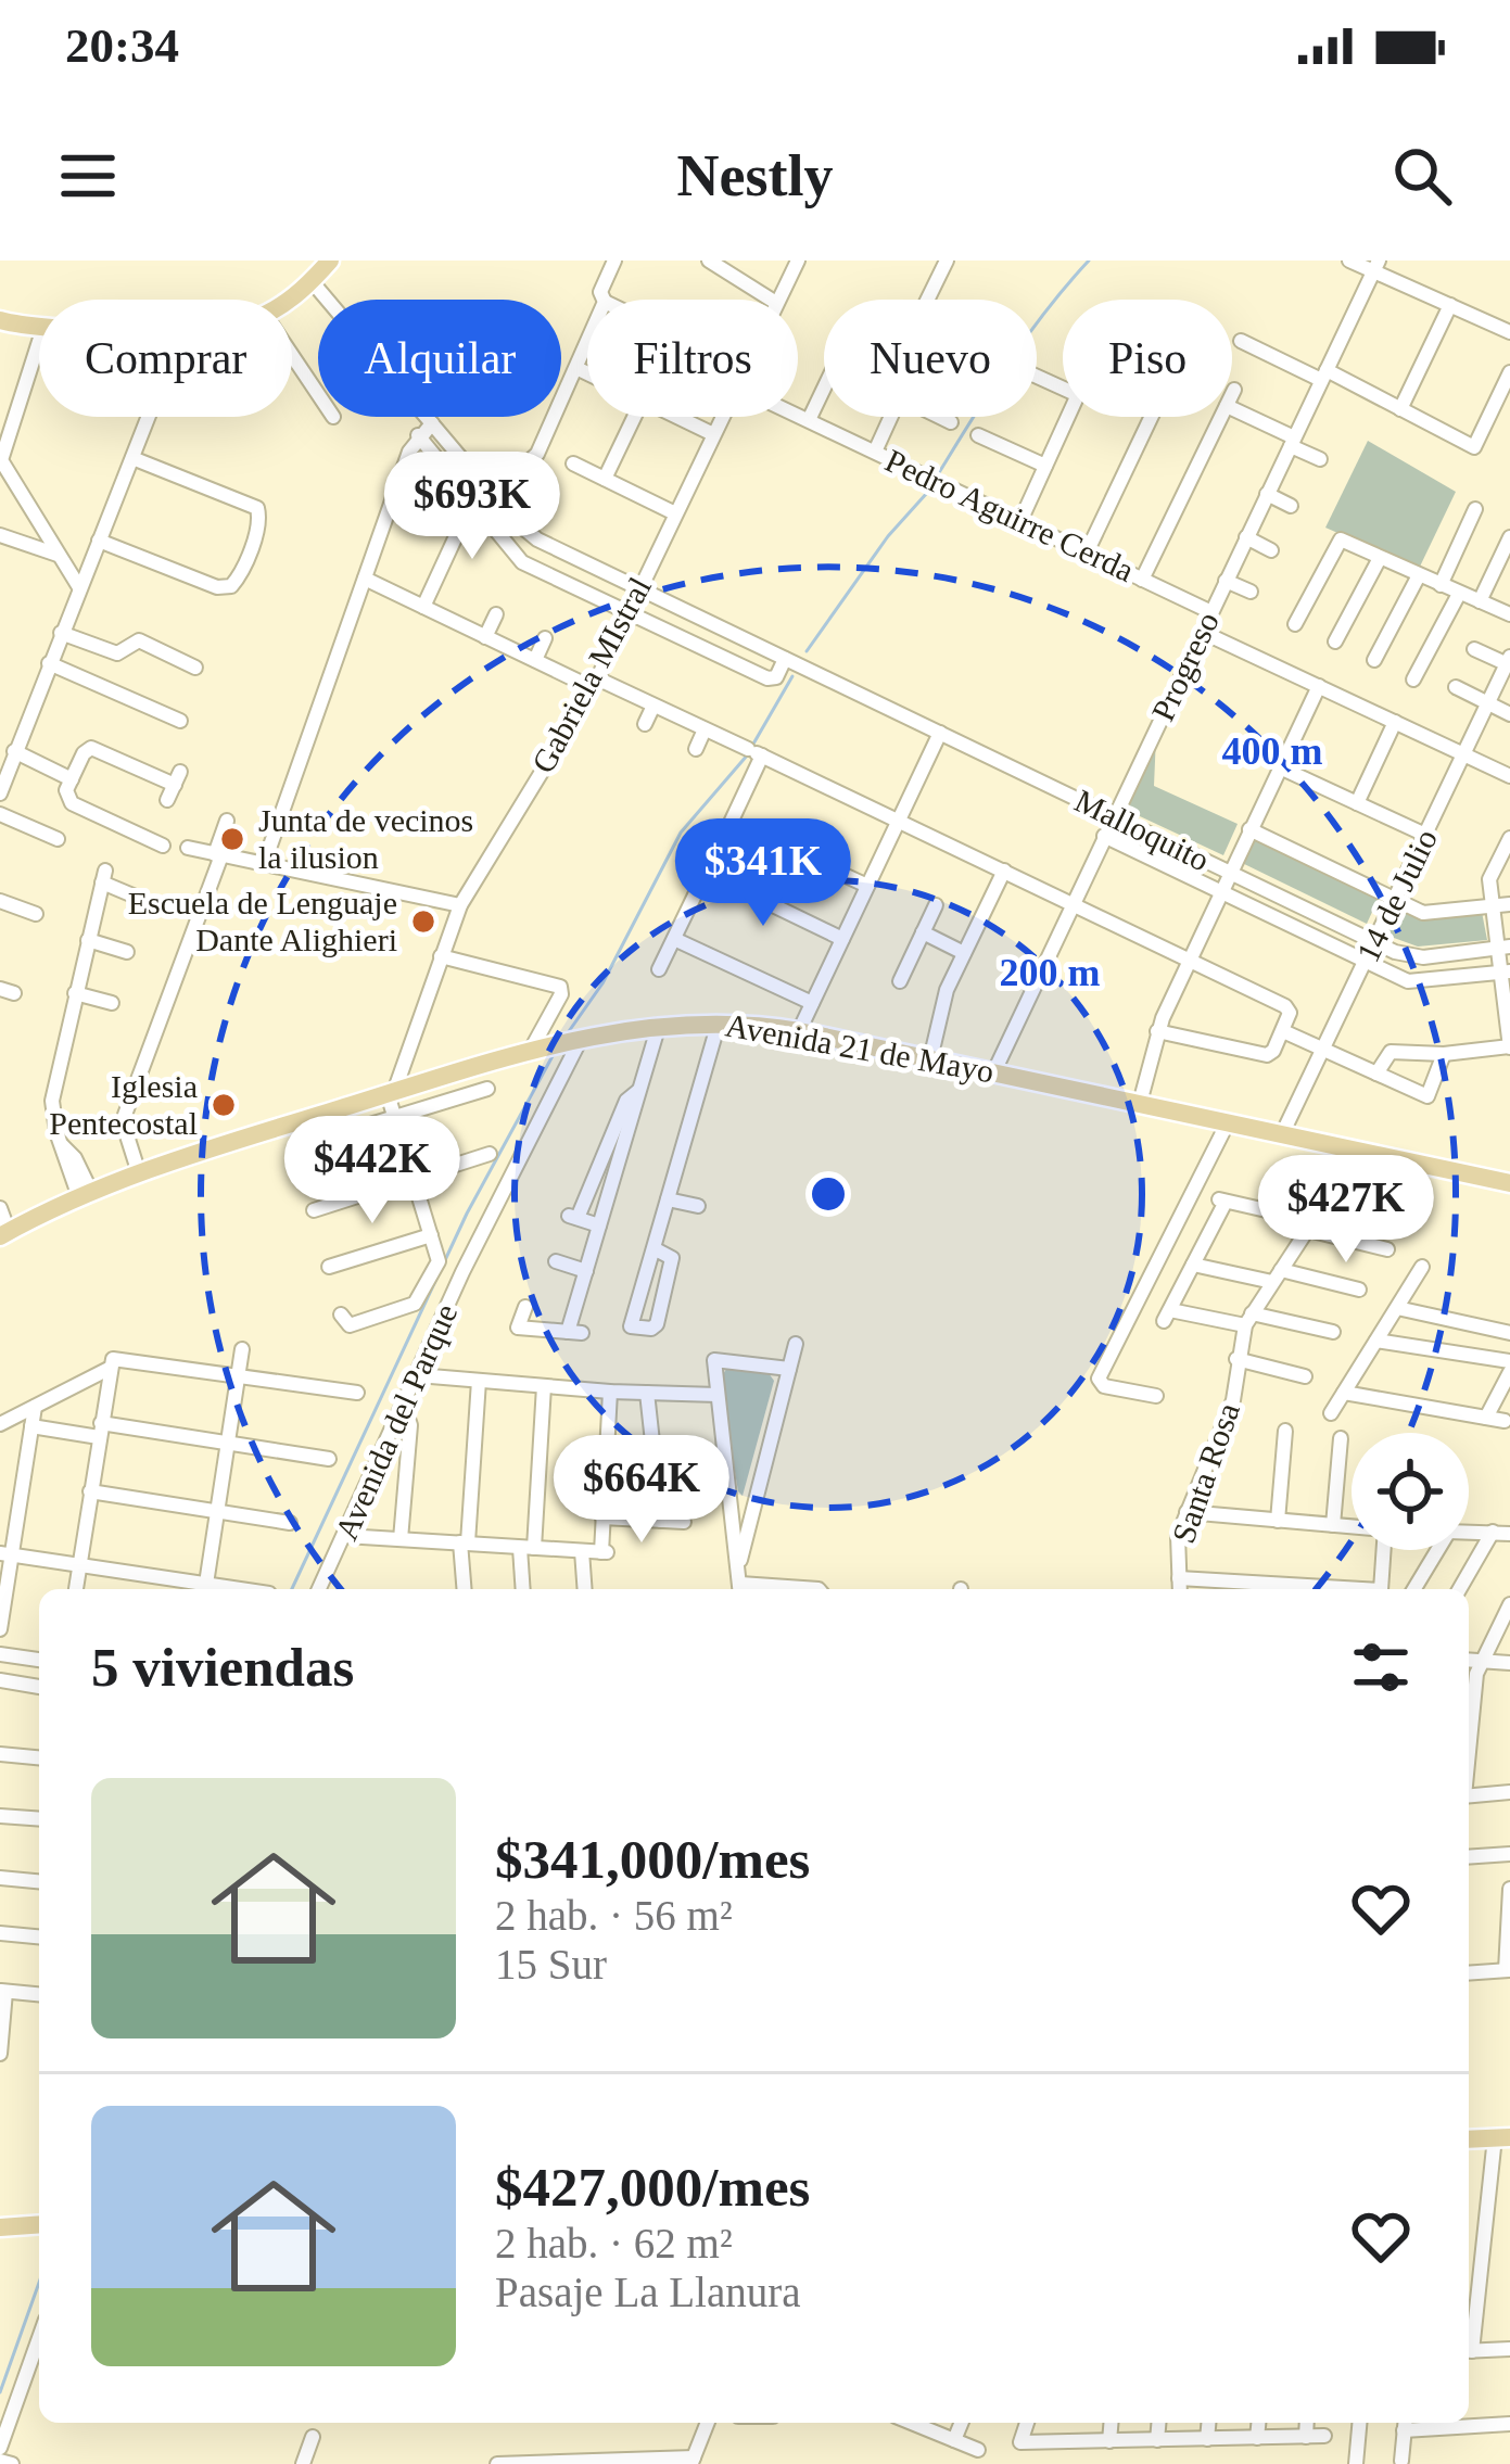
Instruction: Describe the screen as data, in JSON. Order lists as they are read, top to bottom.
{
  "streets": {
    "main road": ["Avenida 21 de Mayo"],
    "street": [
      "Pedro Aguirre Cerda",
      "Progreso",
      "Gabriela MIstral",
      "Malloquito",
      "14 de Julio",
      "Avenida del Parque",
      "Santa Rosa"
    ]
  },
  "crossings": [
    ["Pedro Aguirre Cerda", "Progreso"],
    ["Progreso", "Malloquito"],
    ["Progreso", "Avenida 21 de Mayo"],
    ["Gabriela MIstral", "Malloquito"],
    ["Gabriela MIstral", "Avenida 21 de Mayo"],
    ["Malloquito", "14 de Julio"],
    ["14 de Julio", "Avenida 21 de Mayo"],
    ["Avenida 21 de Mayo", "Avenida del Parque"],
    ["Avenida 21 de Mayo", "Santa Rosa"]
  ],
  "places": ["Junta de vecinos la ilusion", "Escuela de Lenguaje Dante Alighieri", "Iglesia Pentecostal"],
  "page": {
    "status": "20:34",
    "header": "Nestly",
    "chip": [
      "Comprar",
      "Alquilar",
      "Filtros",
      "Nuevo",
      "Piso"
    ],
    "price": [
      "$693K",
      "$341K",
      "$442K",
      "$427K",
      "$664K"
    ],
    "heading": "5 viviendas",
    "list": [
      {
        "name": "$341,000/mes",
        "note": "2 hab. · 56 m² · 15 Sur"
      },
      {
        "name": "$427,000/mes",
        "note": "2 hab. · 62 m² · Pasaje La Llanura"
      }
    ]
  },
  "rings": ["400 m", "200 m"]
}
